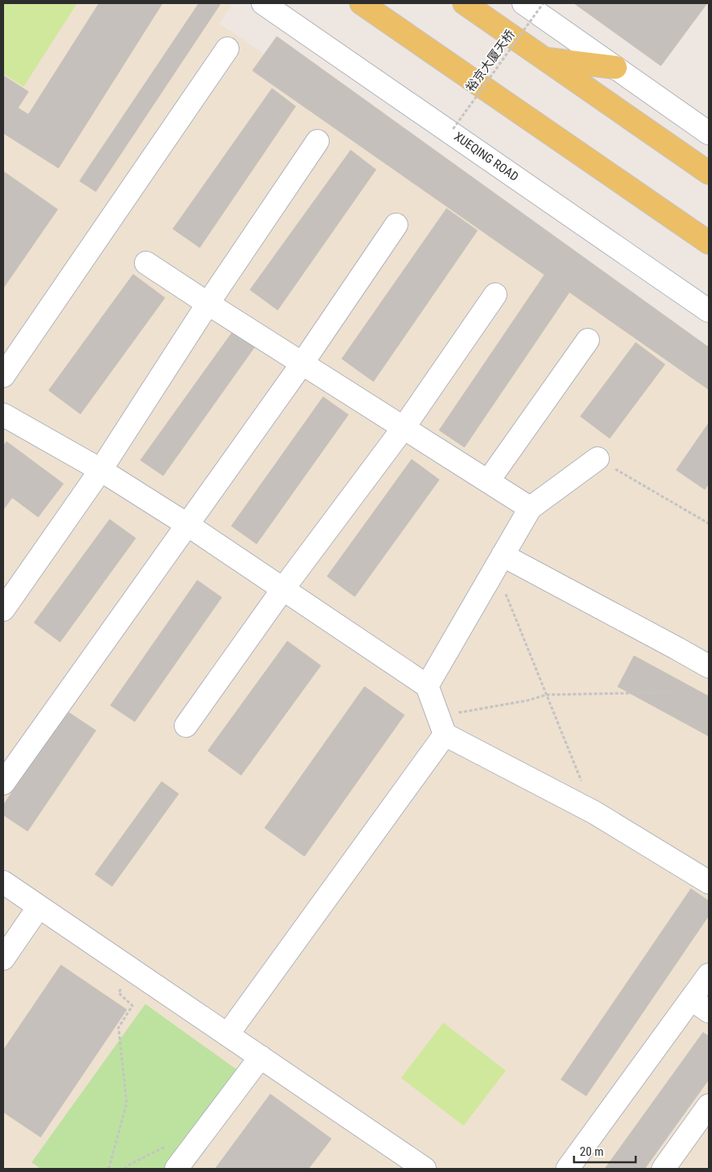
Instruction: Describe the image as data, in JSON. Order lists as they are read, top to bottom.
{
  "streets": {
    "street": ["XUEQING ROAD"],
    "path": ["裕京大厦天桥"]
  },
  "scale_bar": "20 m"
}
